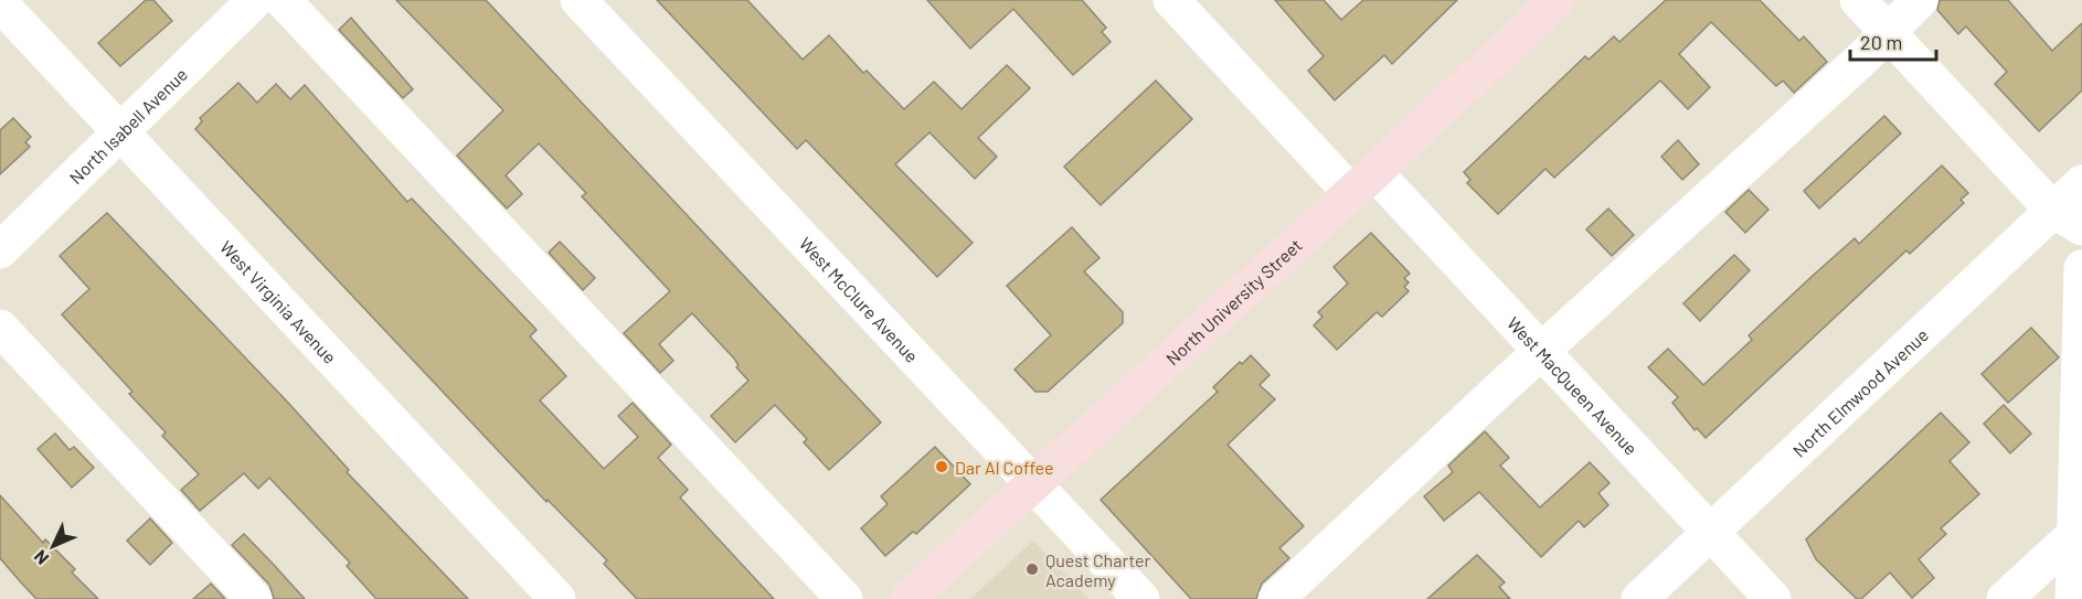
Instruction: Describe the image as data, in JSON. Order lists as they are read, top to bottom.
{
  "streets": {
    "main road": ["North University Street"],
    "street": [
      "North Isabell Avenue",
      "West McClure Avenue",
      "West Virginia Avenue",
      "West MacQueen Avenue",
      "North Elmwood Avenue"
    ]
  },
  "crossings": [
    ["North Isabell Avenue", "West Virginia Avenue"],
    ["West McClure Avenue", "North University Street"],
    ["North University Street", "West MacQueen Avenue"],
    ["West MacQueen Avenue", "North Elmwood Avenue"]
  ],
  "places": ["Dar Al Coffee", "Quest Charter Academy"],
  "scale_bar": "20 m",
  "north": "bottom left"
}
